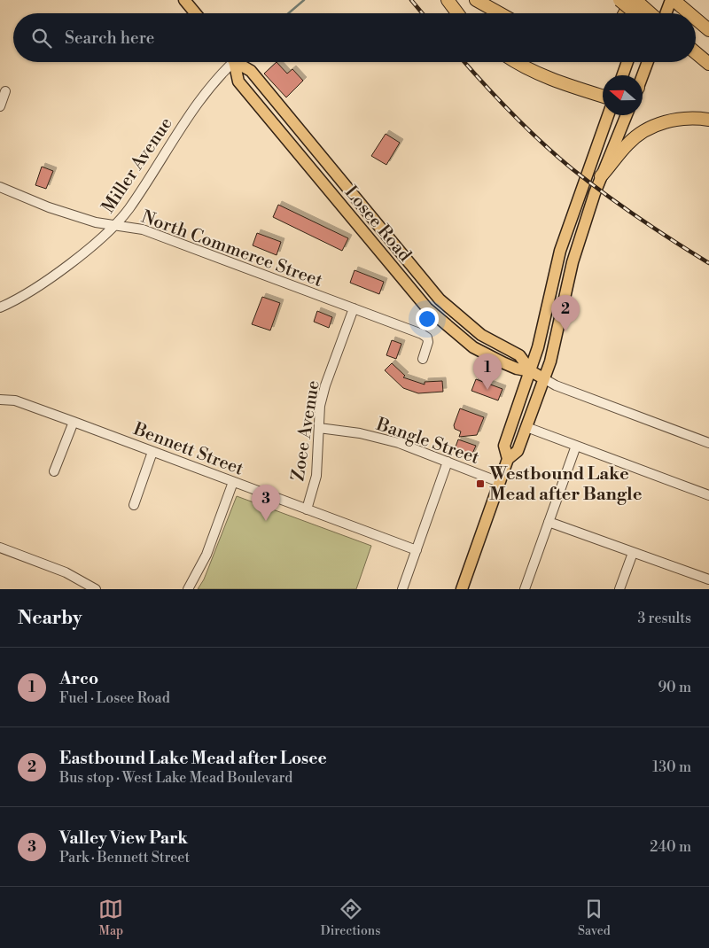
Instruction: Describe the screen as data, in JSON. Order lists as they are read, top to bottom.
{
  "streets": {
    "main road": ["Losee Road"],
    "street": [
      "Miller Avenue",
      "North Commerce Street",
      "Zoee Avenue",
      "Bangle Street",
      "Bennett Street"
    ]
  },
  "crossings": [
    ["Miller Avenue", "North Commerce Street"],
    ["North Commerce Street", "Zoee Avenue"],
    ["Zoee Avenue", "Bangle Street"],
    ["Zoee Avenue", "Bennett Street"]
  ],
  "places": {
    "transit": ["Westbound Lake Mead after Bangle"]
  },
  "north": "left",
  "page": {
    "search": "Search here",
    "pins": ["2", "1", "3"],
    "heading": ["Nearby", "3 results"],
    "list": [
      {
        "mark": "1",
        "name": "Arco",
        "note": "Fuel · Losee Road",
        "value": "90 m"
      },
      {
        "mark": "2",
        "name": "Eastbound Lake Mead after Losee",
        "note": "Bus stop · West Lake Mead Boulevard",
        "value": "130 m"
      },
      {
        "mark": "3",
        "name": "Valley View Park",
        "note": "Park · Bennett Street",
        "value": "240 m"
      }
    ],
    "nav": ["Map", "Directions", "Saved"]
  }
}
